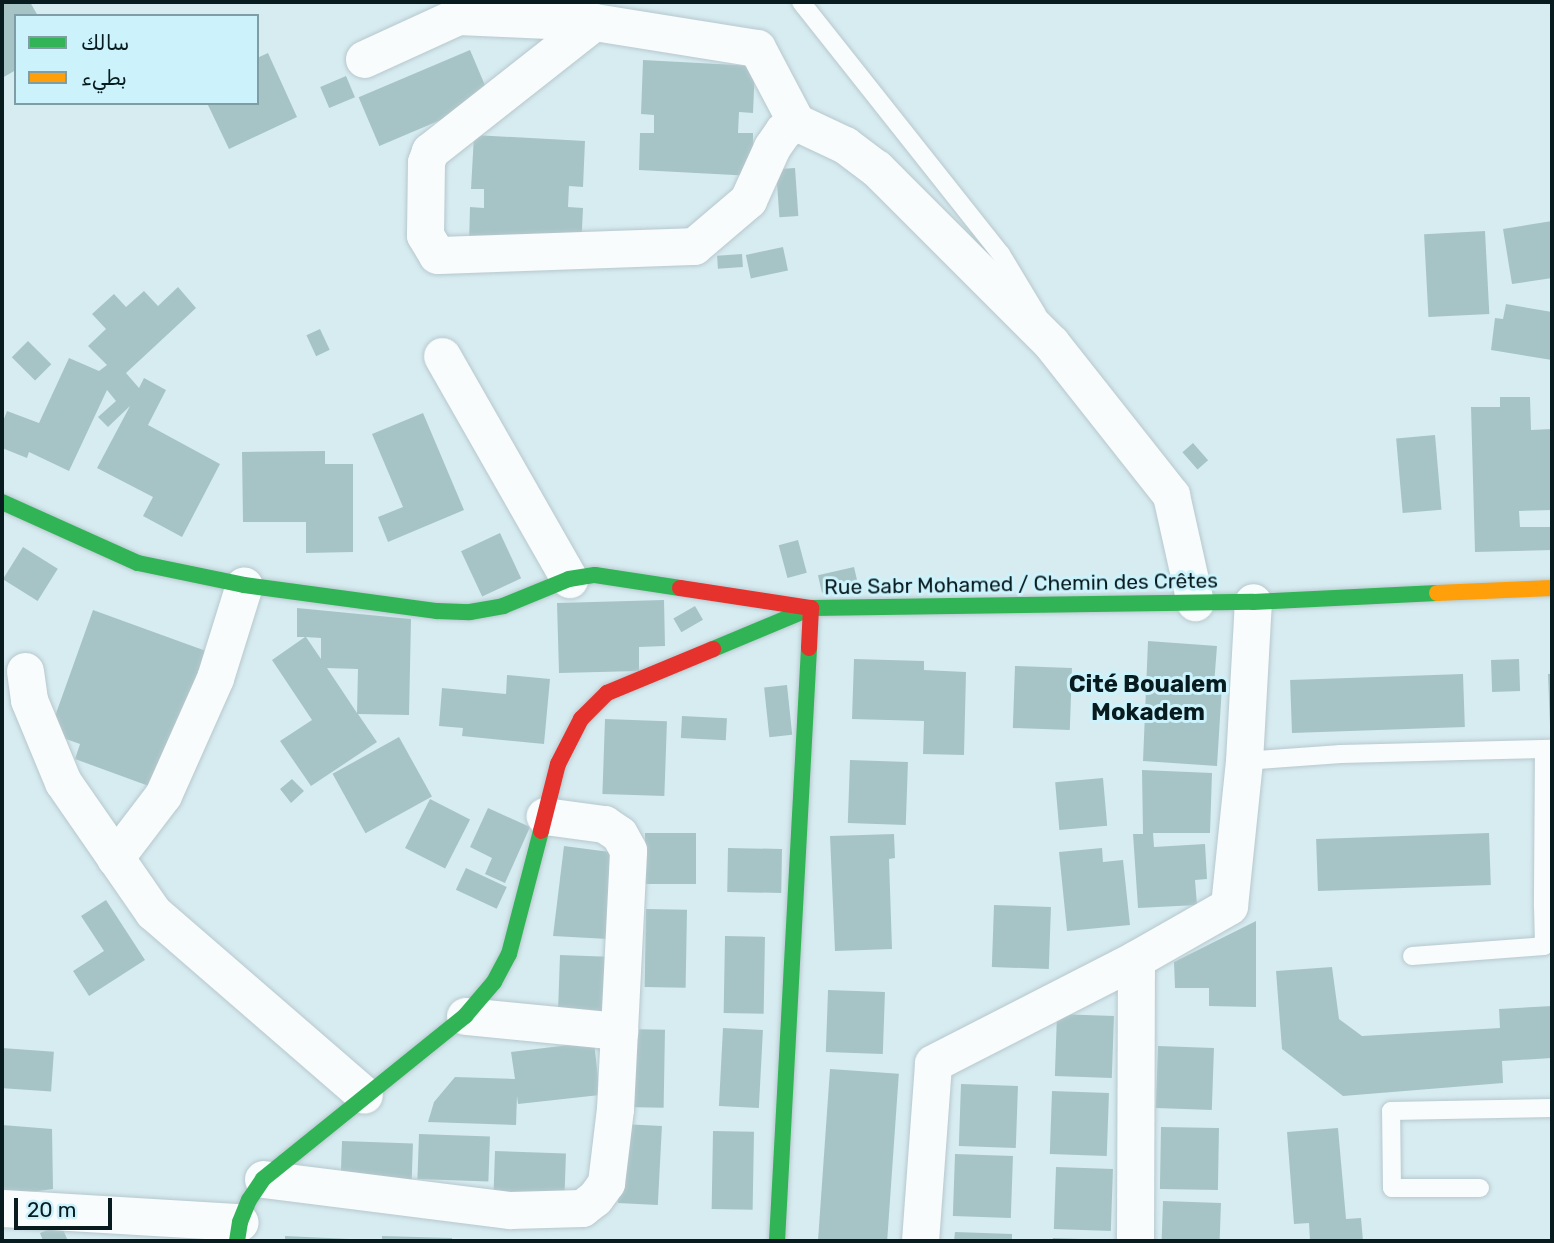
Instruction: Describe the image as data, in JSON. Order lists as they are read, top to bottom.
{
  "streets": {
    "street": ["Rue Sabr Mohamed / Chemin des Crêtes"]
  },
  "districts": ["Cité Boualem Mokadem"],
  "legend": ["سالك", "بطيء"],
  "scale_bar": "20 m"
}
